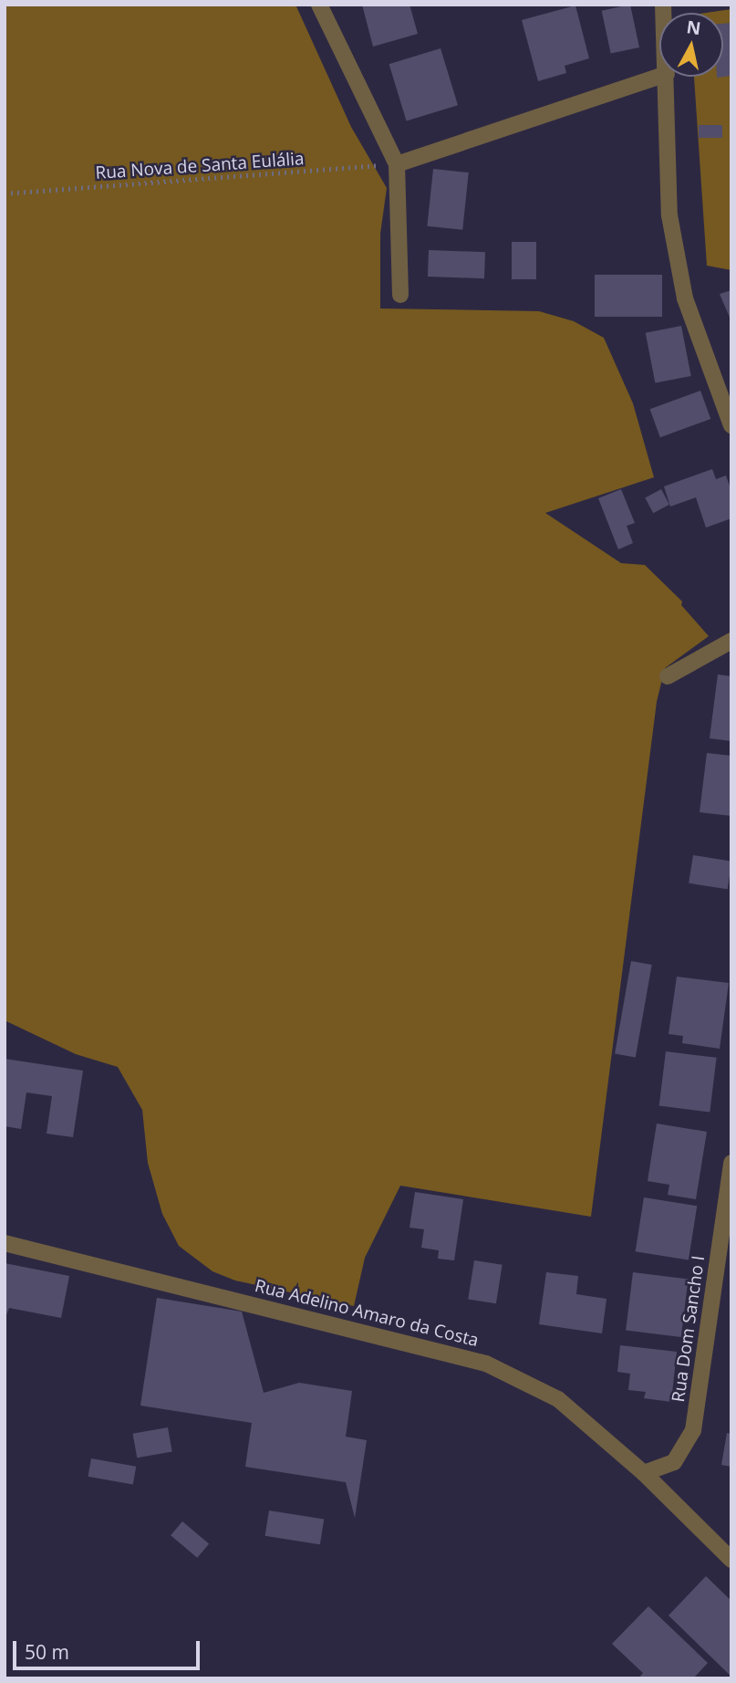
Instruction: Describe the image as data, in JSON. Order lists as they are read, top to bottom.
{
  "streets": {
    "street": ["Rua Adelino Amaro da Costa", "Rua Dom Sancho I"],
    "path": ["Rua Nova de Santa Eulália"]
  },
  "crossings": [
    ["Rua Adelino Amaro da Costa", "Rua Dom Sancho I"]
  ],
  "scale_bar": "50 m",
  "north": "top"
}
